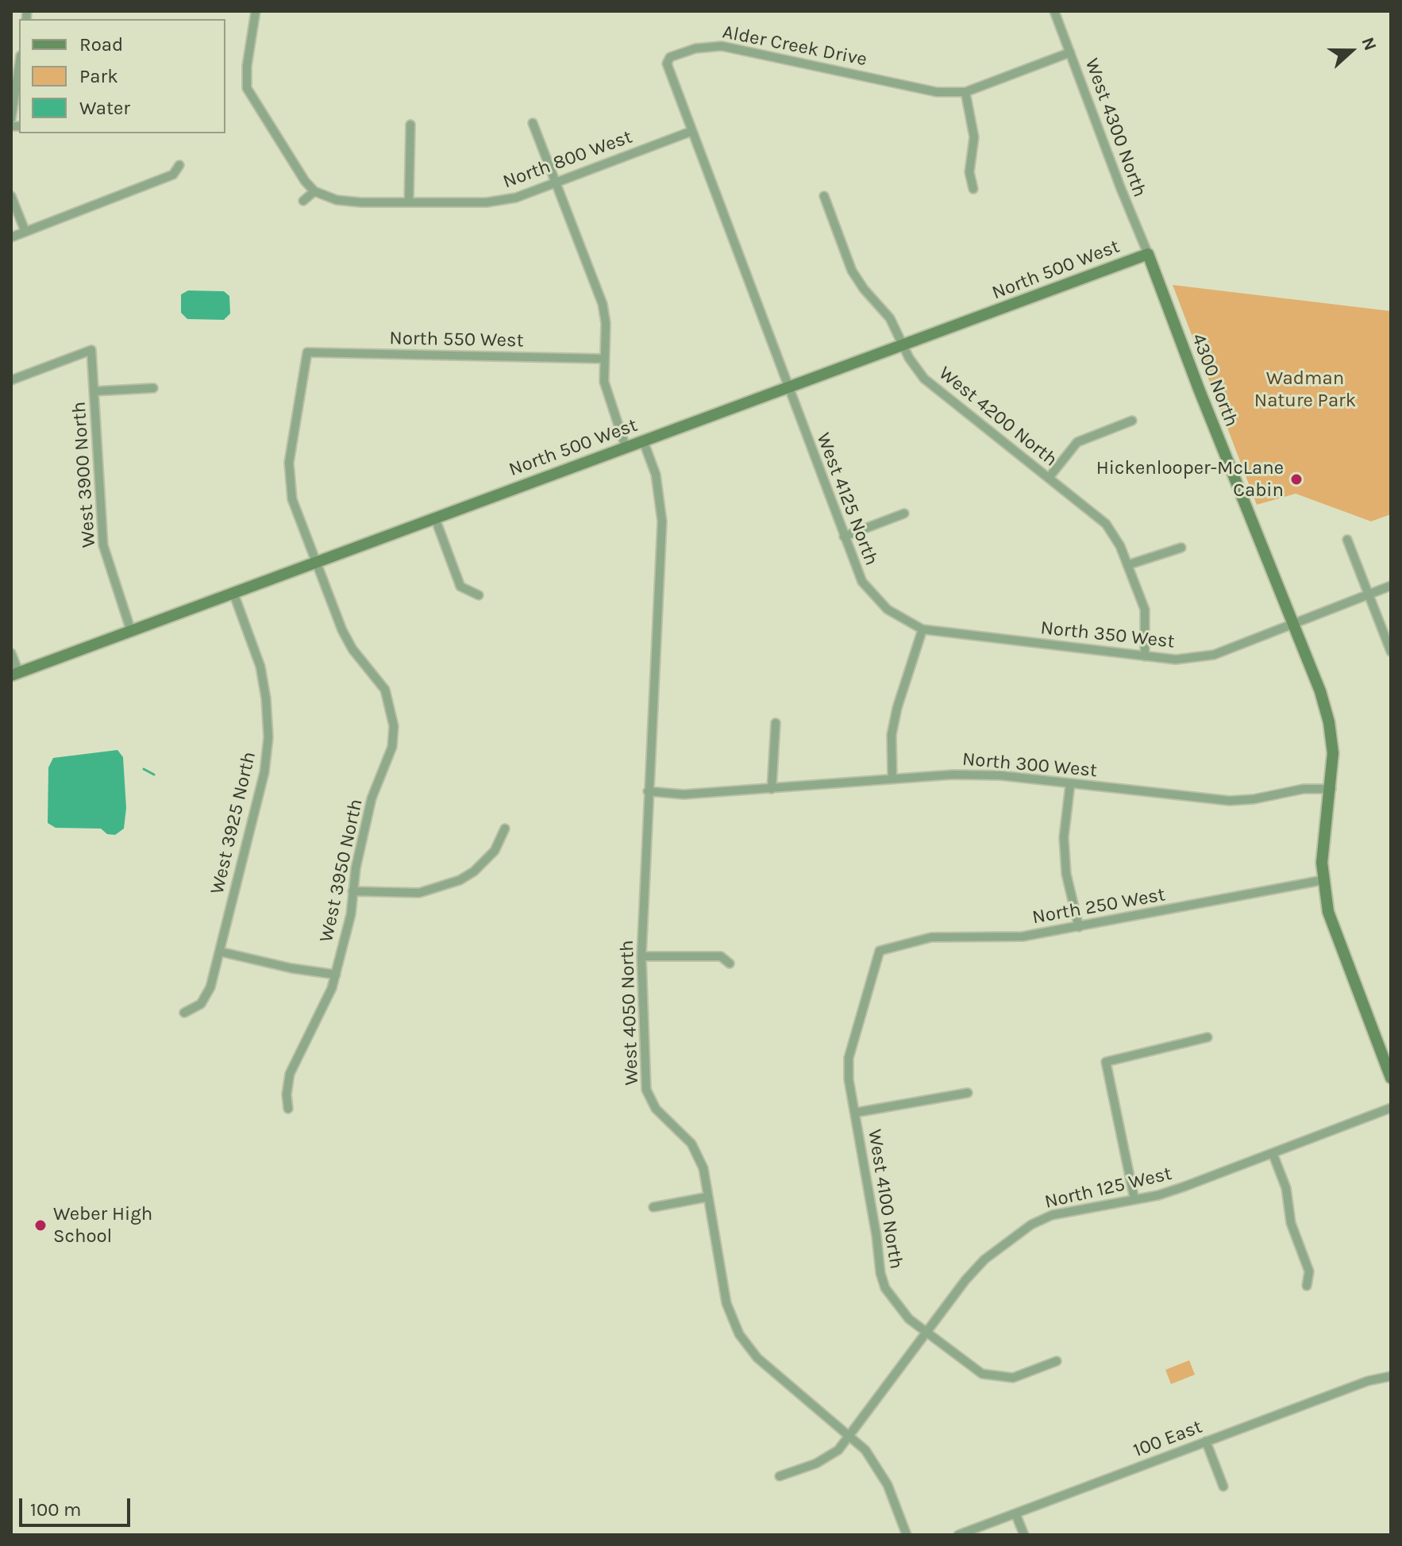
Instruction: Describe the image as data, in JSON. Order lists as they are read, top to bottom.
{
  "streets": {
    "street": [
      "Alder Creek Drive",
      "West 4300 North",
      "North 800 West",
      "North 500 West",
      "North 550 West",
      "4300 North",
      "West 4200 North",
      "West 3900 North",
      "West 4125 North",
      "North 350 West",
      "North 300 West",
      "West 3925 North",
      "West 3950 North",
      "North 250 West",
      "West 4050 North",
      "North 125 West",
      "West 4100 North",
      "100 East"
    ]
  },
  "crossings": [
    ["Alder Creek Drive", "West 4300 North"],
    ["Alder Creek Drive", "North 800 West"],
    ["Alder Creek Drive", "North 500 West"],
    ["Alder Creek Drive", "West 4125 North"],
    ["West 4300 North", "North 500 West"],
    ["West 4300 North", "4300 North"],
    ["North 500 West", "4300 North"],
    ["North 500 West", "West 4200 North"],
    ["North 500 West", "West 3900 North"],
    ["North 500 West", "West 4125 North"],
    ["North 500 West", "West 3925 North"],
    ["North 500 West", "West 3950 North"],
    ["North 500 West", "West 4050 North"],
    ["North 550 West", "West 3950 North"],
    ["4300 North", "North 350 West"],
    ["4300 North", "North 300 West"],
    ["4300 North", "North 250 West"],
    ["West 4200 North", "North 350 West"],
    ["West 4125 North", "North 350 West"],
    ["North 300 West", "West 4050 North"],
    ["North 250 West", "West 4100 North"],
    ["West 4050 North", "North 125 West"],
    ["North 125 West", "West 4100 North"]
  ],
  "parks": ["Wadman Nature Park"],
  "places": ["Hickenlooper-McLane Cabin", "Weber High School"],
  "legend": ["Road", "Park", "Water"],
  "scale_bar": "100 m",
  "north": "right"
}
